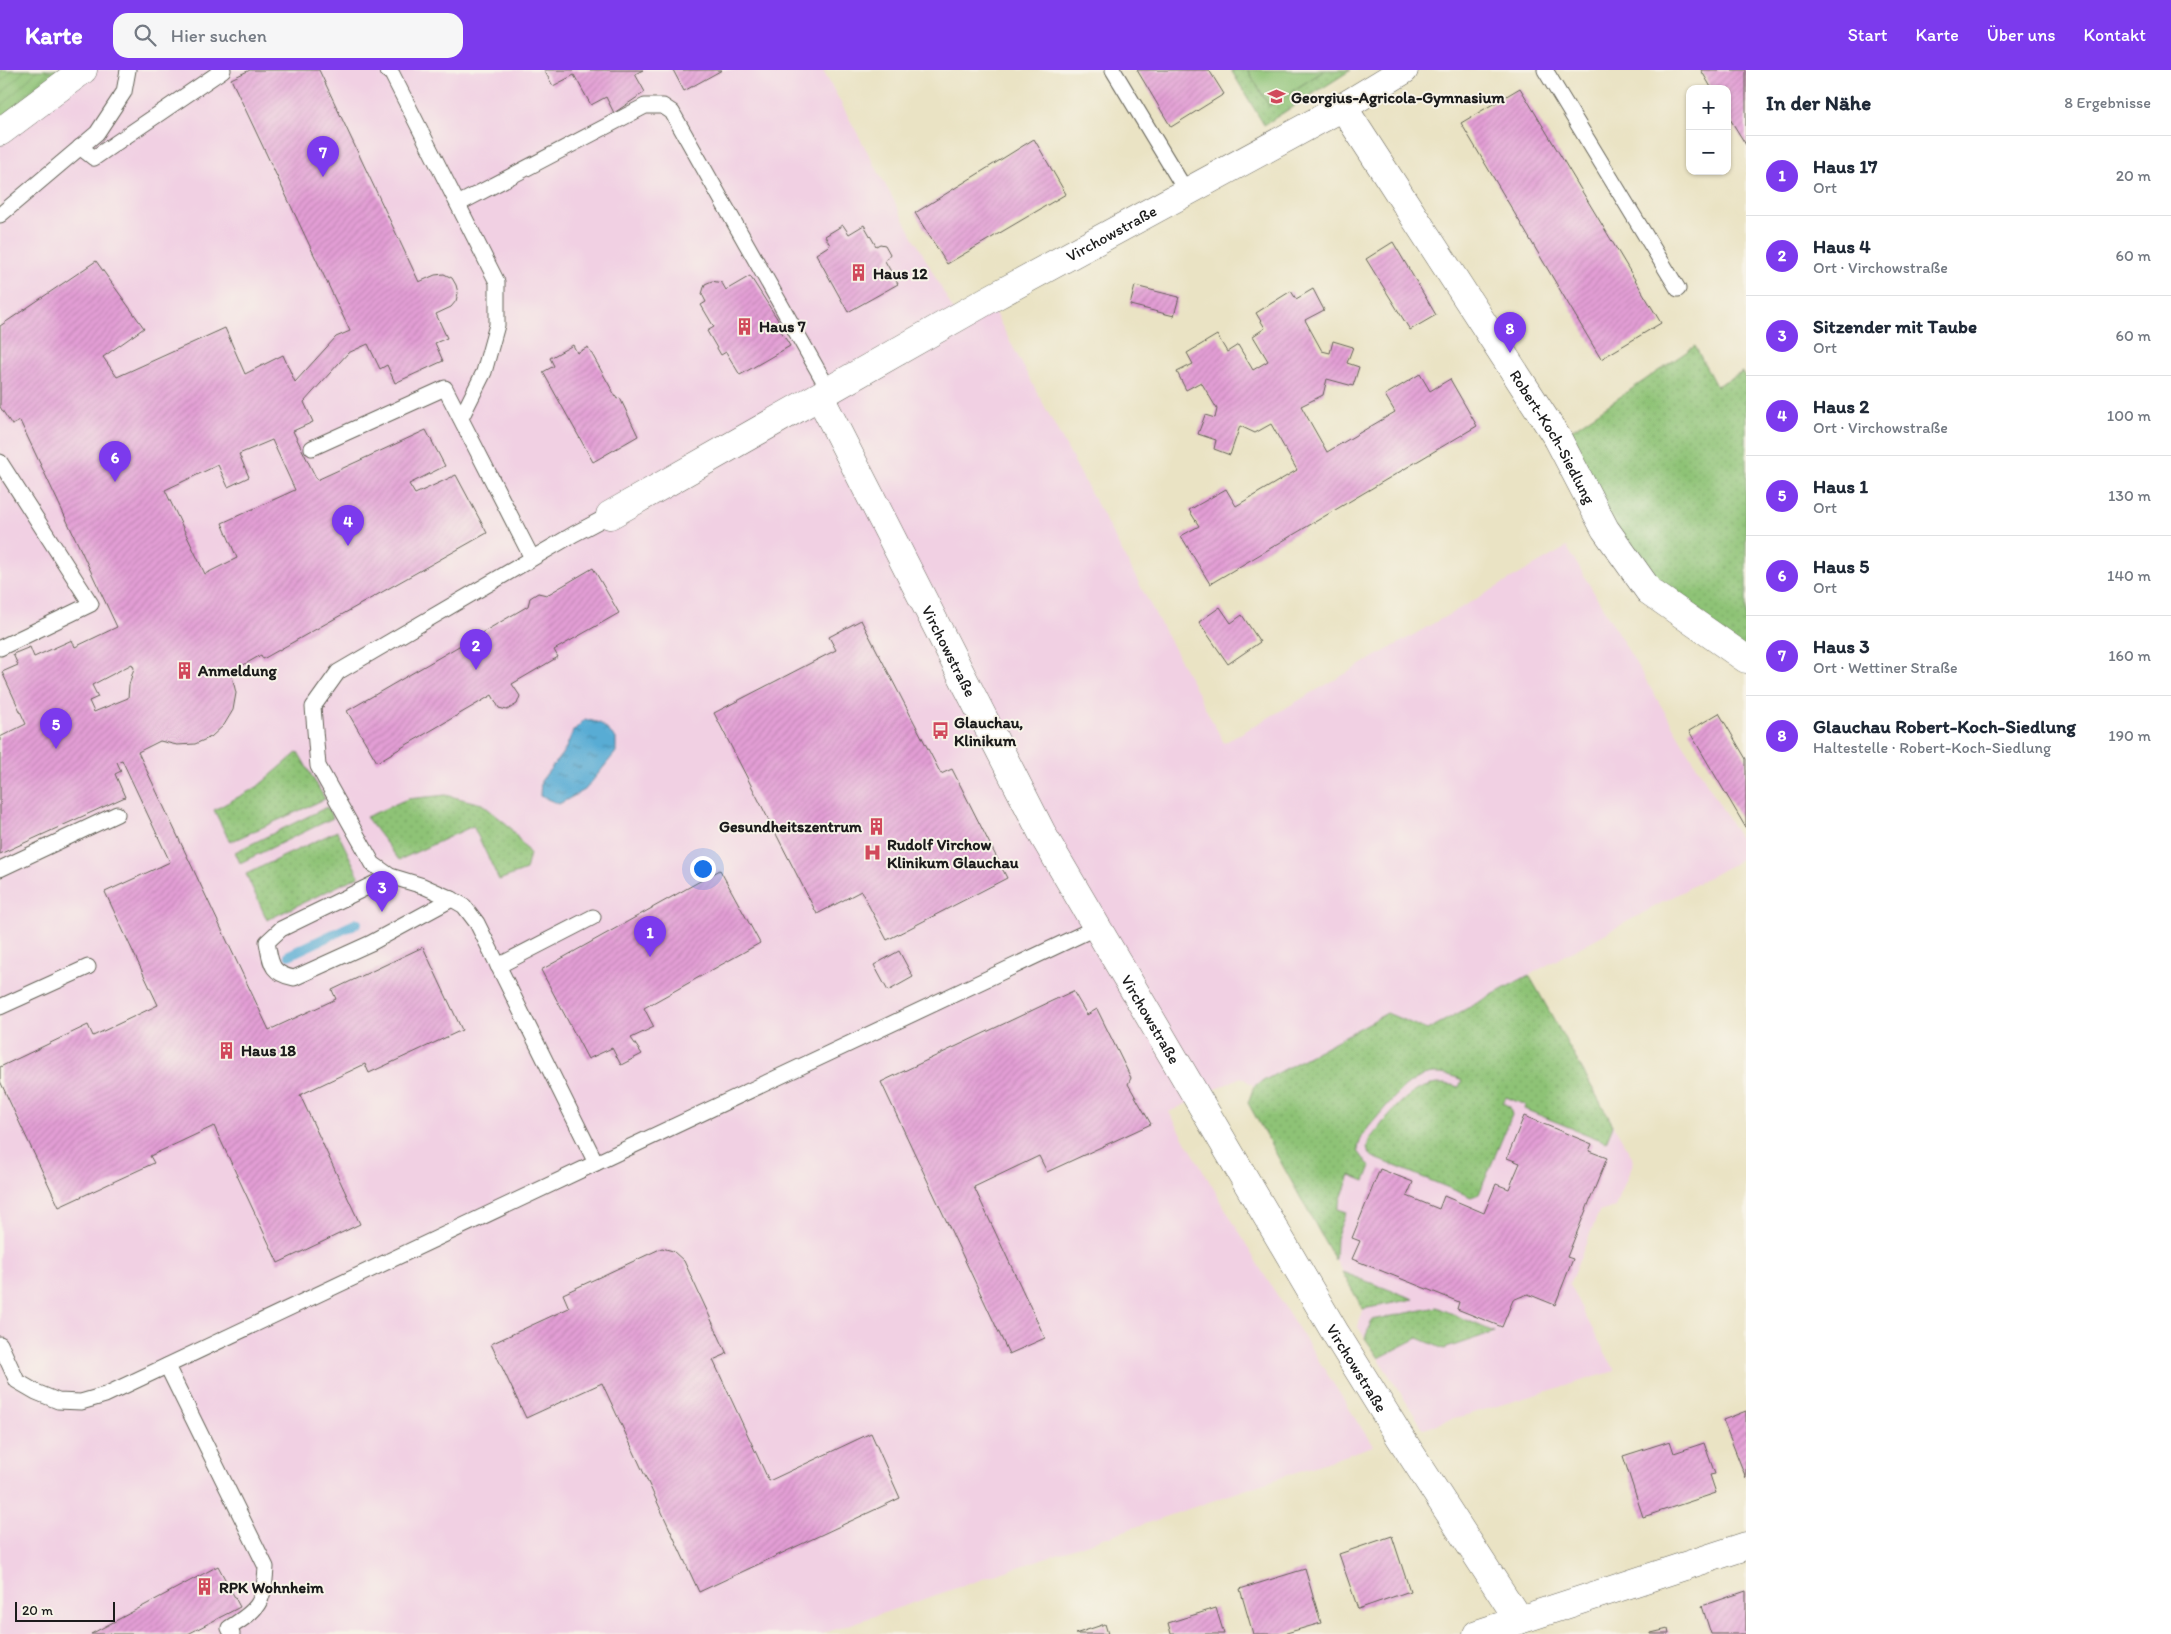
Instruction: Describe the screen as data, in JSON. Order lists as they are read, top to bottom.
{
  "streets": {
    "street": ["Virchowstraße", "Robert-Koch-Siedlung"]
  },
  "crossings": [
    ["Virchowstraße", "Robert-Koch-Siedlung"]
  ],
  "places": {
    "school or university": ["Georgius-Agricola-Gymnasium"],
    "building": [
      "Haus 12",
      "Haus 7",
      "Anmeldung",
      "Gesundheitszentrum",
      "Haus 18",
      "RPK Wohnheim"
    ],
    "bus stop": ["Glauchau, Klinikum"],
    "hospital": ["Rudolf Virchow Klinikum Glauchau"]
  },
  "scale_bar": "20 m",
  "page": {
    "header": "Karte",
    "search": "Hier suchen",
    "nav": [
      "Start",
      "Karte",
      "Über uns",
      "Kontakt"
    ],
    "heading": ["In der Nähe", "8 Ergebnisse"],
    "map_buttons": ["+", "−"],
    "list": [
      {
        "mark": "1",
        "name": "Haus 17",
        "note": "Ort",
        "value": "20 m"
      },
      {
        "mark": "2",
        "name": "Haus 4",
        "note": "Ort · Virchowstraße",
        "value": "60 m"
      },
      {
        "mark": "3",
        "name": "Sitzender mit Taube",
        "note": "Ort",
        "value": "60 m"
      },
      {
        "mark": "4",
        "name": "Haus 2",
        "note": "Ort · Virchowstraße",
        "value": "100 m"
      },
      {
        "mark": "5",
        "name": "Haus 1",
        "note": "Ort",
        "value": "130 m"
      },
      {
        "mark": "6",
        "name": "Haus 5",
        "note": "Ort",
        "value": "140 m"
      },
      {
        "mark": "7",
        "name": "Haus 3",
        "note": "Ort · Wettiner Straße",
        "value": "160 m"
      },
      {
        "mark": "8",
        "name": "Glauchau Robert-Koch-Siedlung",
        "note": "Haltestelle · Robert-Koch-Siedlung",
        "value": "190 m"
      }
    ],
    "pins": [
      "7",
      "8",
      "6",
      "4",
      "2",
      "5",
      "3",
      "1"
    ],
    "scale": "20 m"
  }
}
